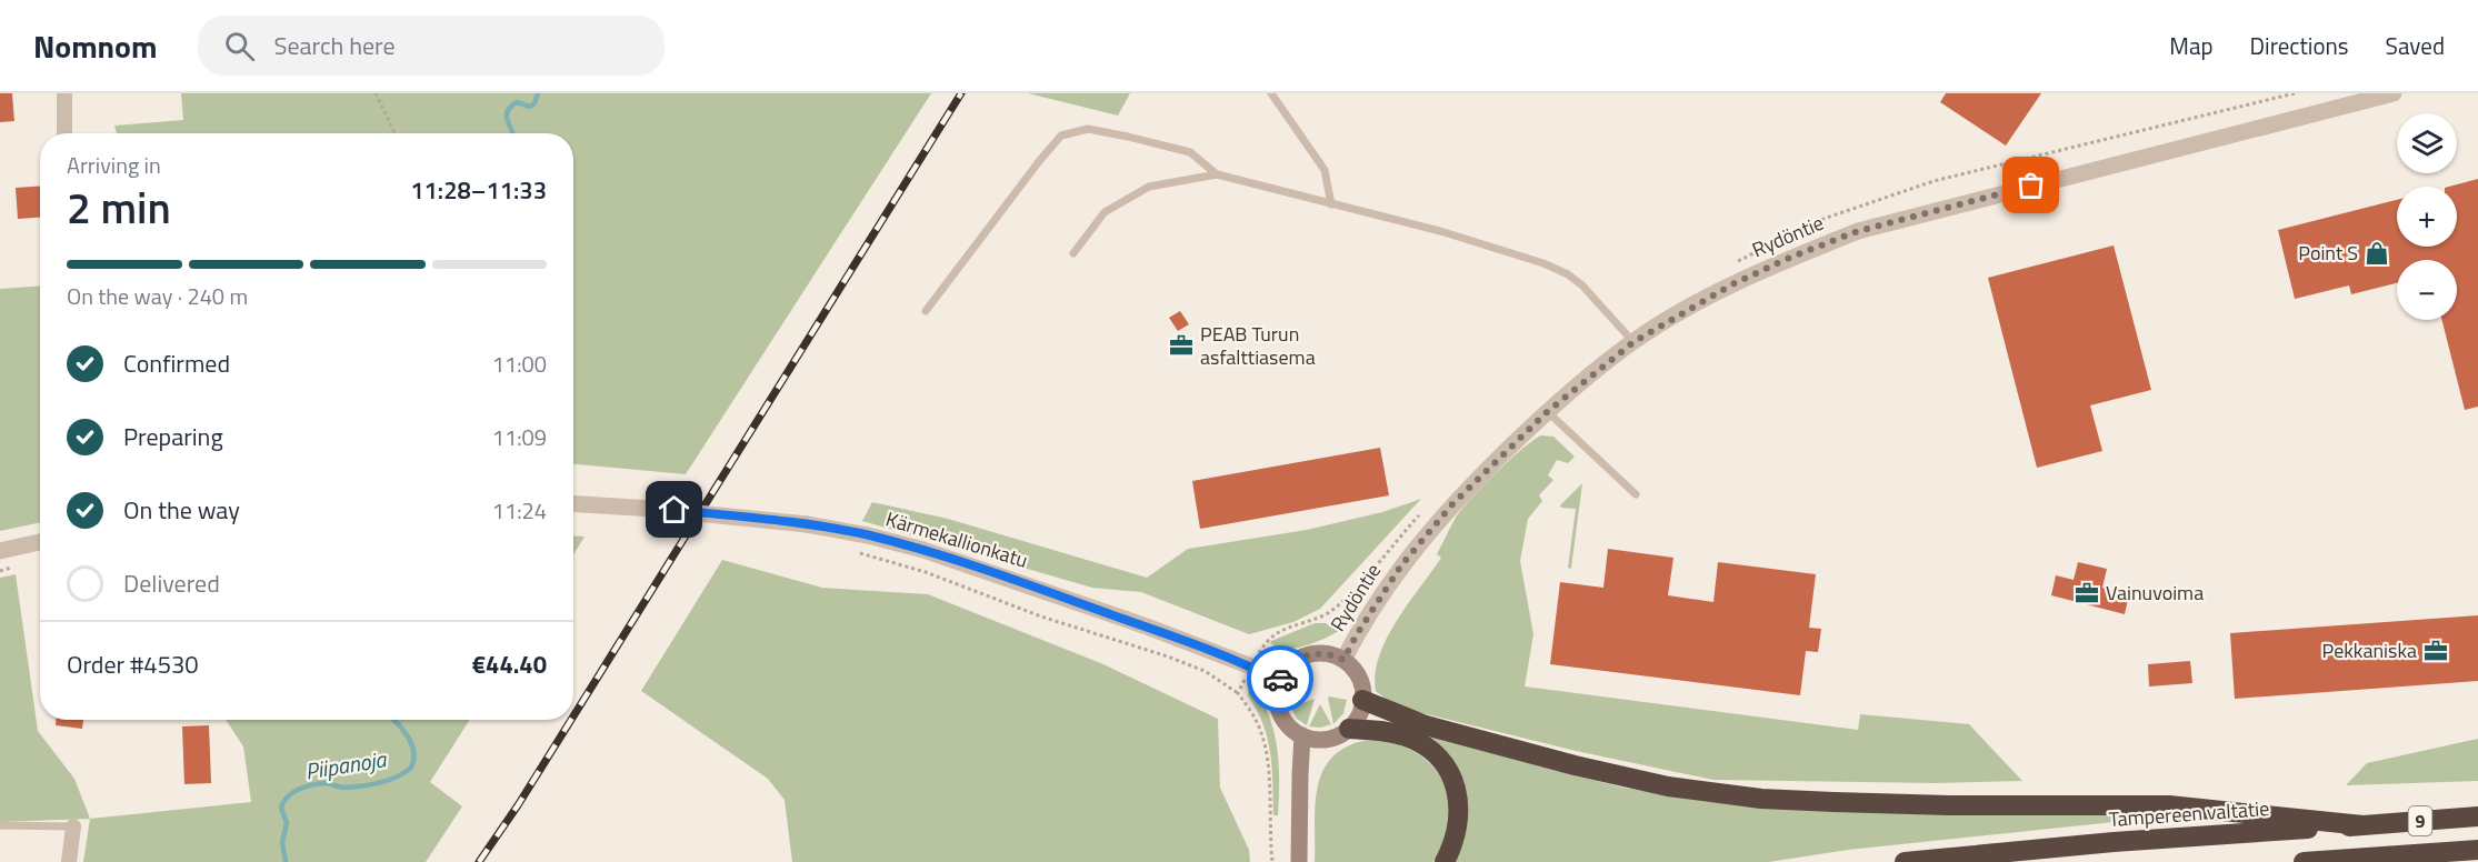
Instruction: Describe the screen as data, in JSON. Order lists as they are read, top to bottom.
{
  "streets": {
    "highway": ["Tampereen valtatie", "9"],
    "street": ["Rydöntie", "Kärmekallionkatu"]
  },
  "crossings": [
    ["Rydöntie", "Kärmekallionkatu"]
  ],
  "water": ["Piipanoja"],
  "places": {
    "shop": ["Point S"],
    "office": ["PEAB Turun asfalttiasema", "Vainuvoima", "Pekkaniska"]
  },
  "page": {
    "header": "Nomnom",
    "search": "Search here",
    "nav": ["Map", "Directions", "Saved"],
    "map_buttons": ["+", "−"],
    "heading": ["2 min", "Arriving in", "11:28–11:33"],
    "panel": ["Order #4530", "€44.40"],
    "bar": "On the way · 240 m",
    "list": [
      ["Confirmed", "11:00"],
      ["Preparing", "11:09"],
      ["On the way", "11:24"],
      "Delivered"
    ]
  }
}
